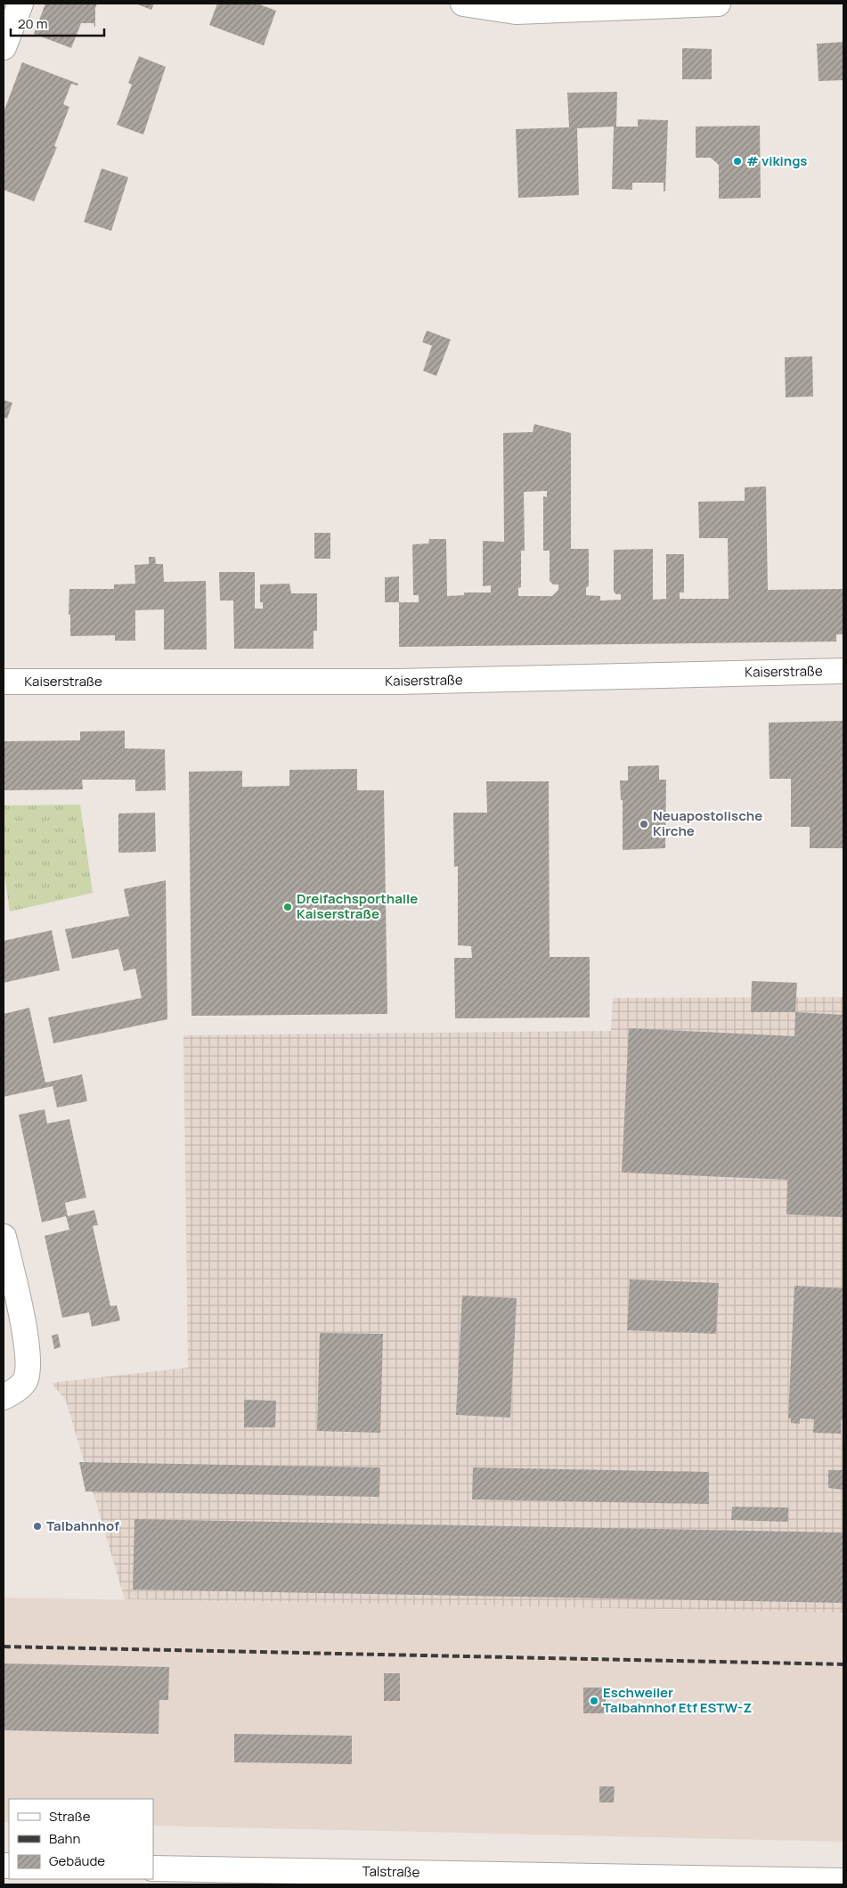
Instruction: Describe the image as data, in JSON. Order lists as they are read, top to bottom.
{
  "streets": {
    "street": ["Kaiserstraße", "Talstraße"]
  },
  "places": [
    "# vikings",
    "Neuapostolische Kirche",
    "Dreifachsporthalle Kaiserstraße",
    "Talbahnhof",
    "Eschweiler Talbahnhof Etf ESTW-Z"
  ],
  "legend": ["Straße", "Bahn", "Gebäude"],
  "scale_bar": "20 m"
}
